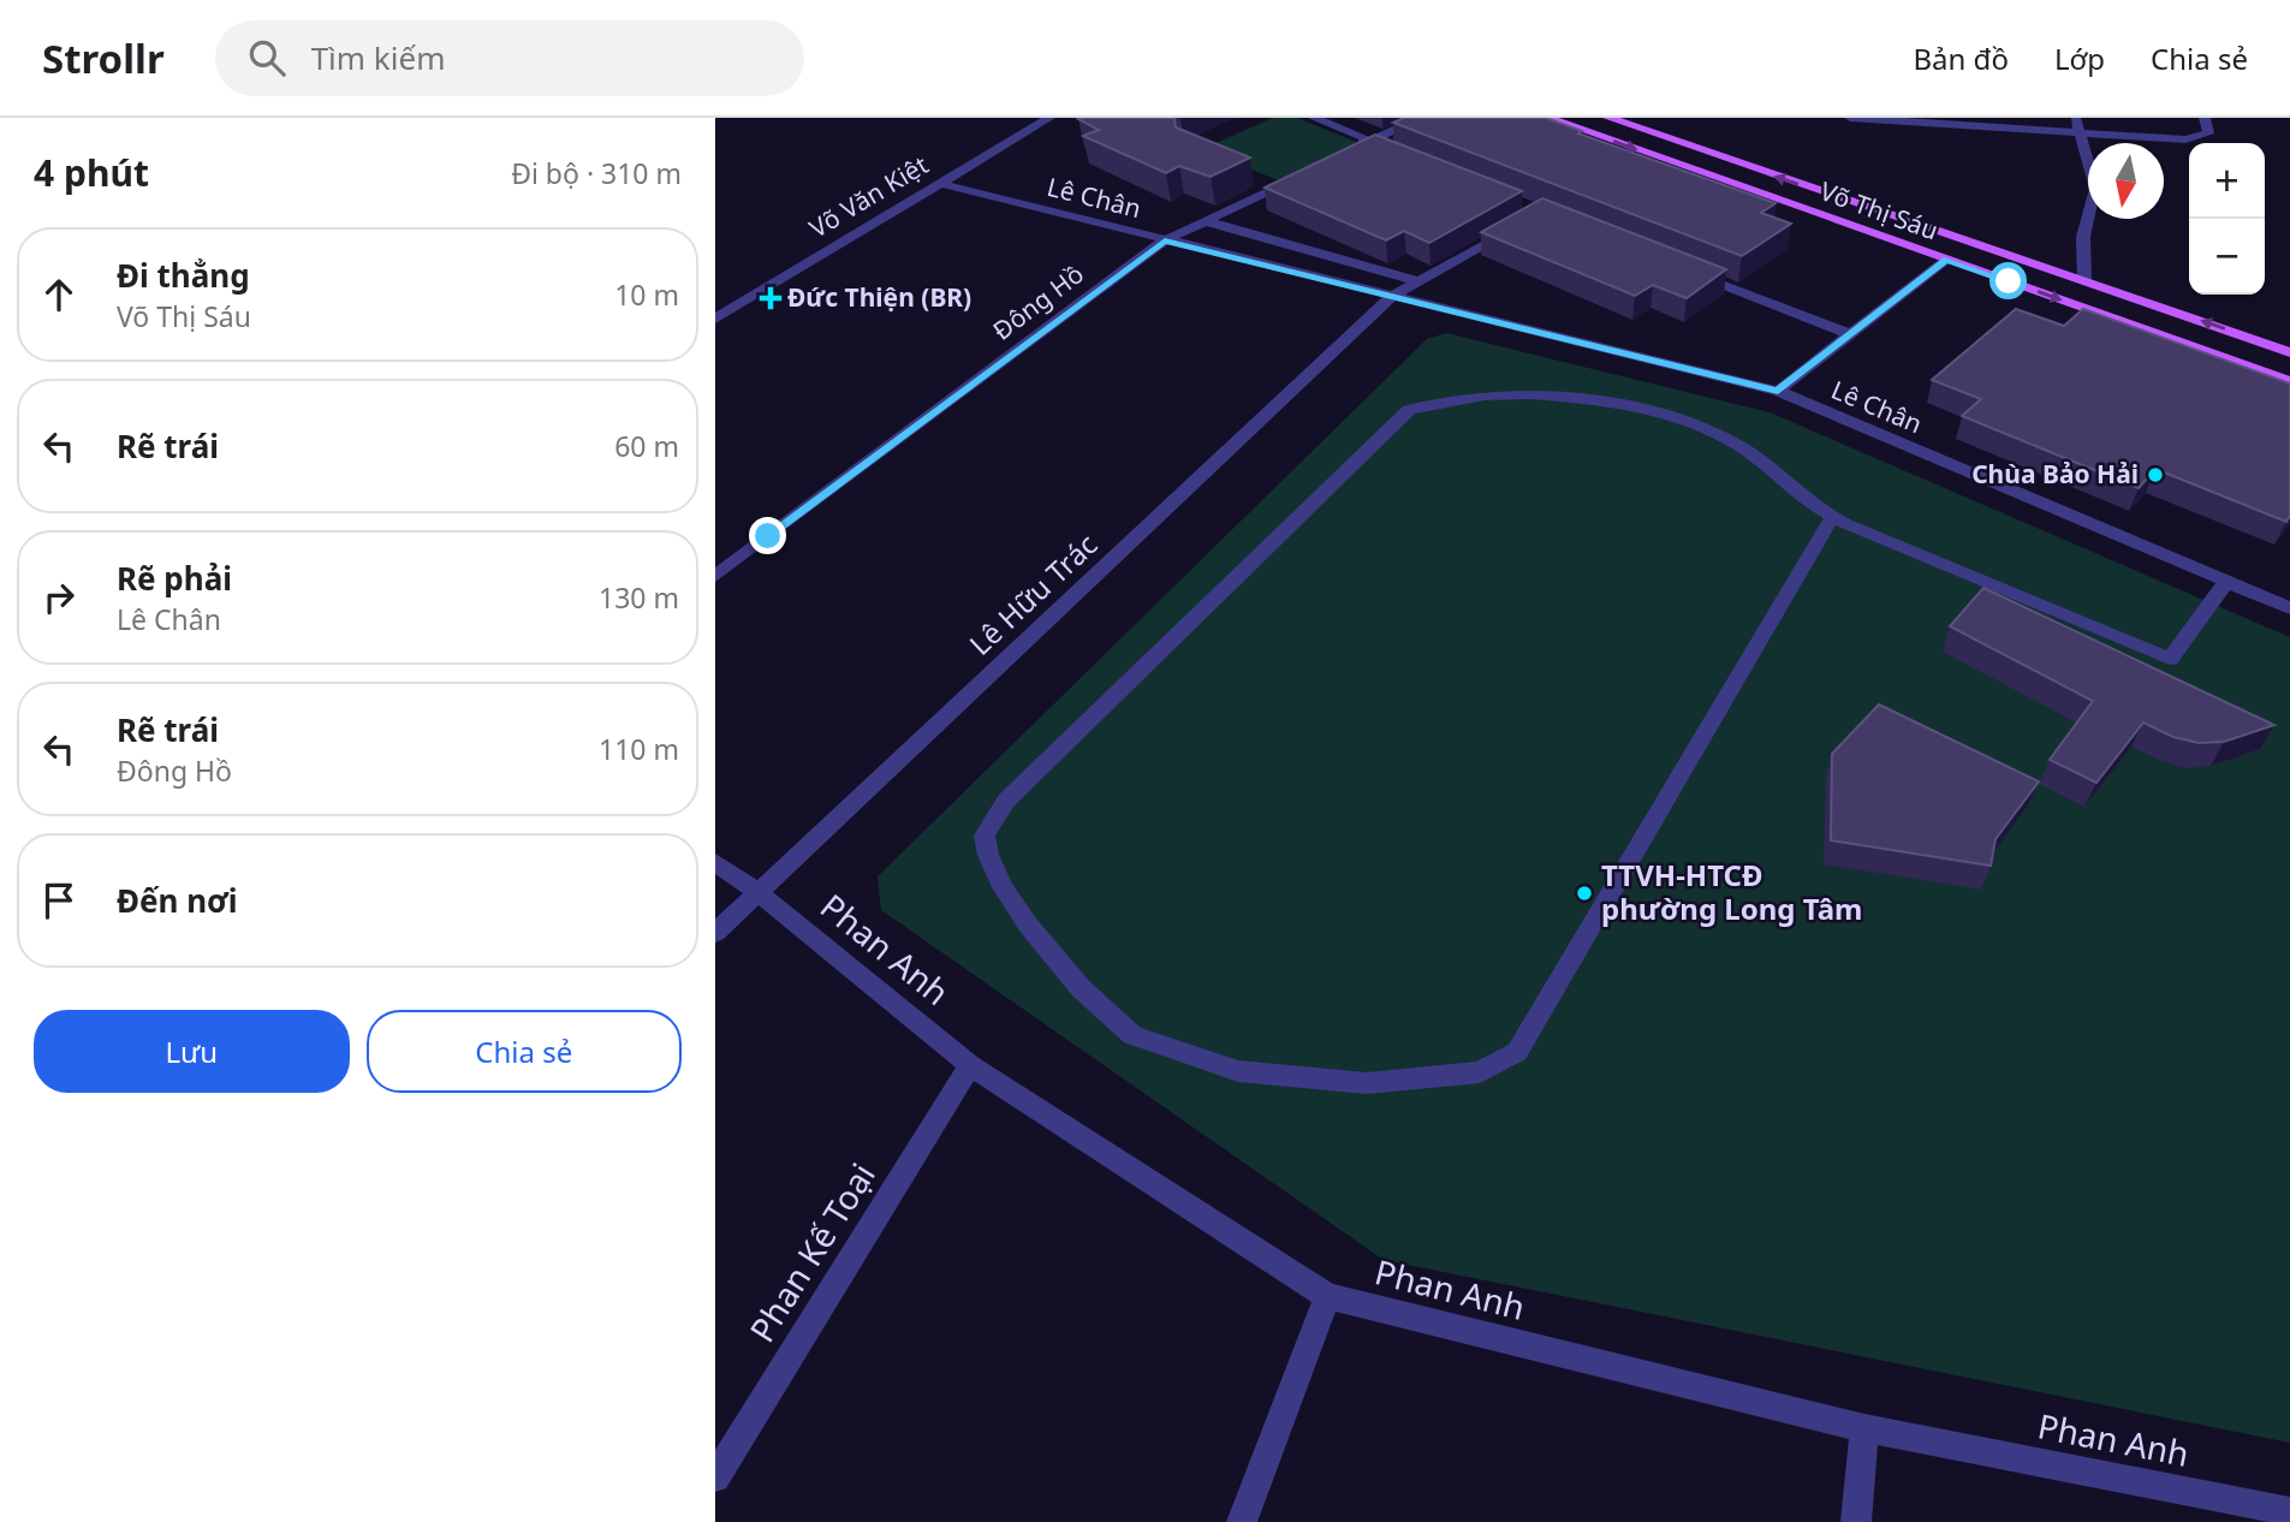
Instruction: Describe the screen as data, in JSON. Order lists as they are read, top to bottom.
{
  "streets": {
    "main road": ["Võ Thị Sáu"],
    "street": [
      "Võ Văn Kiệt",
      "Lê Chân",
      "Đông Hồ",
      "Lê Hữu Trác",
      "Phan Anh",
      "Phan Kế Toại"
    ]
  },
  "crossings": [
    ["Võ Văn Kiệt", "Lê Chân"],
    ["Lê Chân", "Đông Hồ"],
    ["Lê Chân", "Lê Hữu Trác"],
    ["Lê Hữu Trác", "Phan Anh"],
    ["Phan Anh", "Phan Kế Toại"]
  ],
  "places": {
    "health": ["Đức Thiện (BR)"],
    "other": ["Chùa Bảo Hải", "TTVH-HTCĐ phường Long Tâm"]
  },
  "north": "bottom",
  "page": {
    "header": "Strollr",
    "search": "Tìm kiếm",
    "nav": ["Bản đồ", "Lớp", "Chia sẻ"],
    "heading": ["4 phút", "Đi bộ · 310 m"],
    "map_buttons": ["+", "−"],
    "list": [
      ["Đi thẳng", "Võ Thị Sáu", "10 m"],
      ["Rẽ trái", "60 m"],
      ["Rẽ phải", "Lê Chân", "130 m"],
      ["Rẽ trái", "Đông Hồ", "110 m"],
      "Đến nơi"
    ],
    "buttons": ["Lưu", "Chia sẻ"]
  }
}
